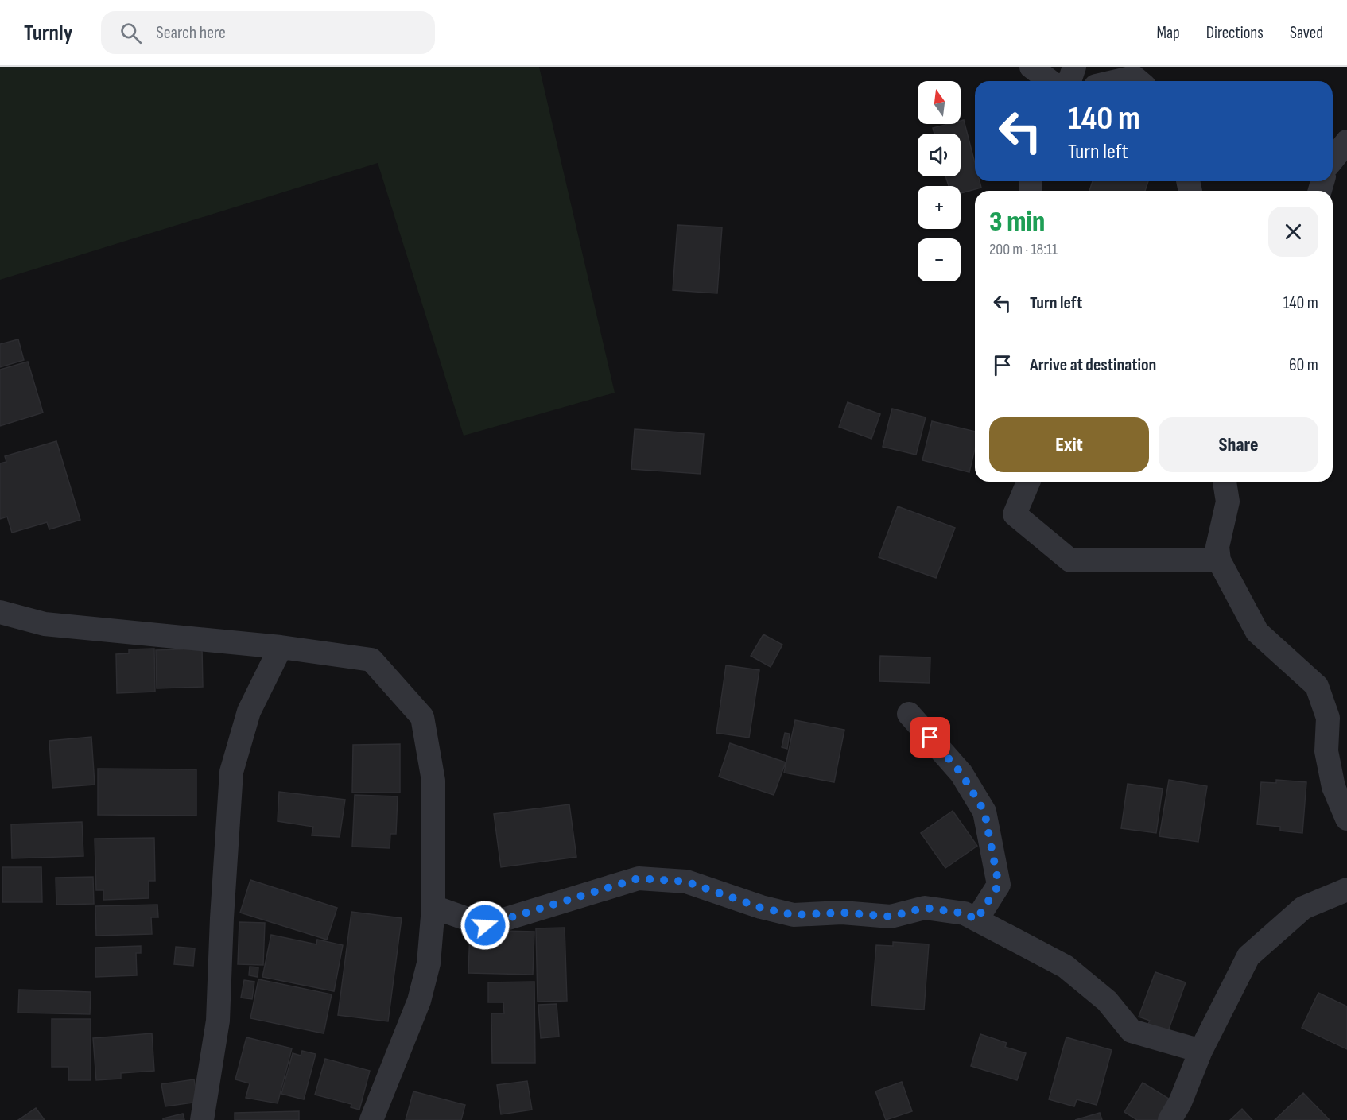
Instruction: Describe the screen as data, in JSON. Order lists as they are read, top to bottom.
{
  "north": "top",
  "page": {
    "header": "Turnly",
    "search": "Search here",
    "nav": ["Map", "Directions", "Saved"],
    "map_buttons": ["+", "−"],
    "turn": ["140 m", "Turn left"],
    "heading": ["3 min", "200 m · 18:11"],
    "list": [
      {
        "name": "Turn left",
        "value": "140 m"
      },
      {
        "name": "Arrive at destination",
        "value": "60 m"
      }
    ],
    "buttons": ["Exit", "Share"]
  }
}
